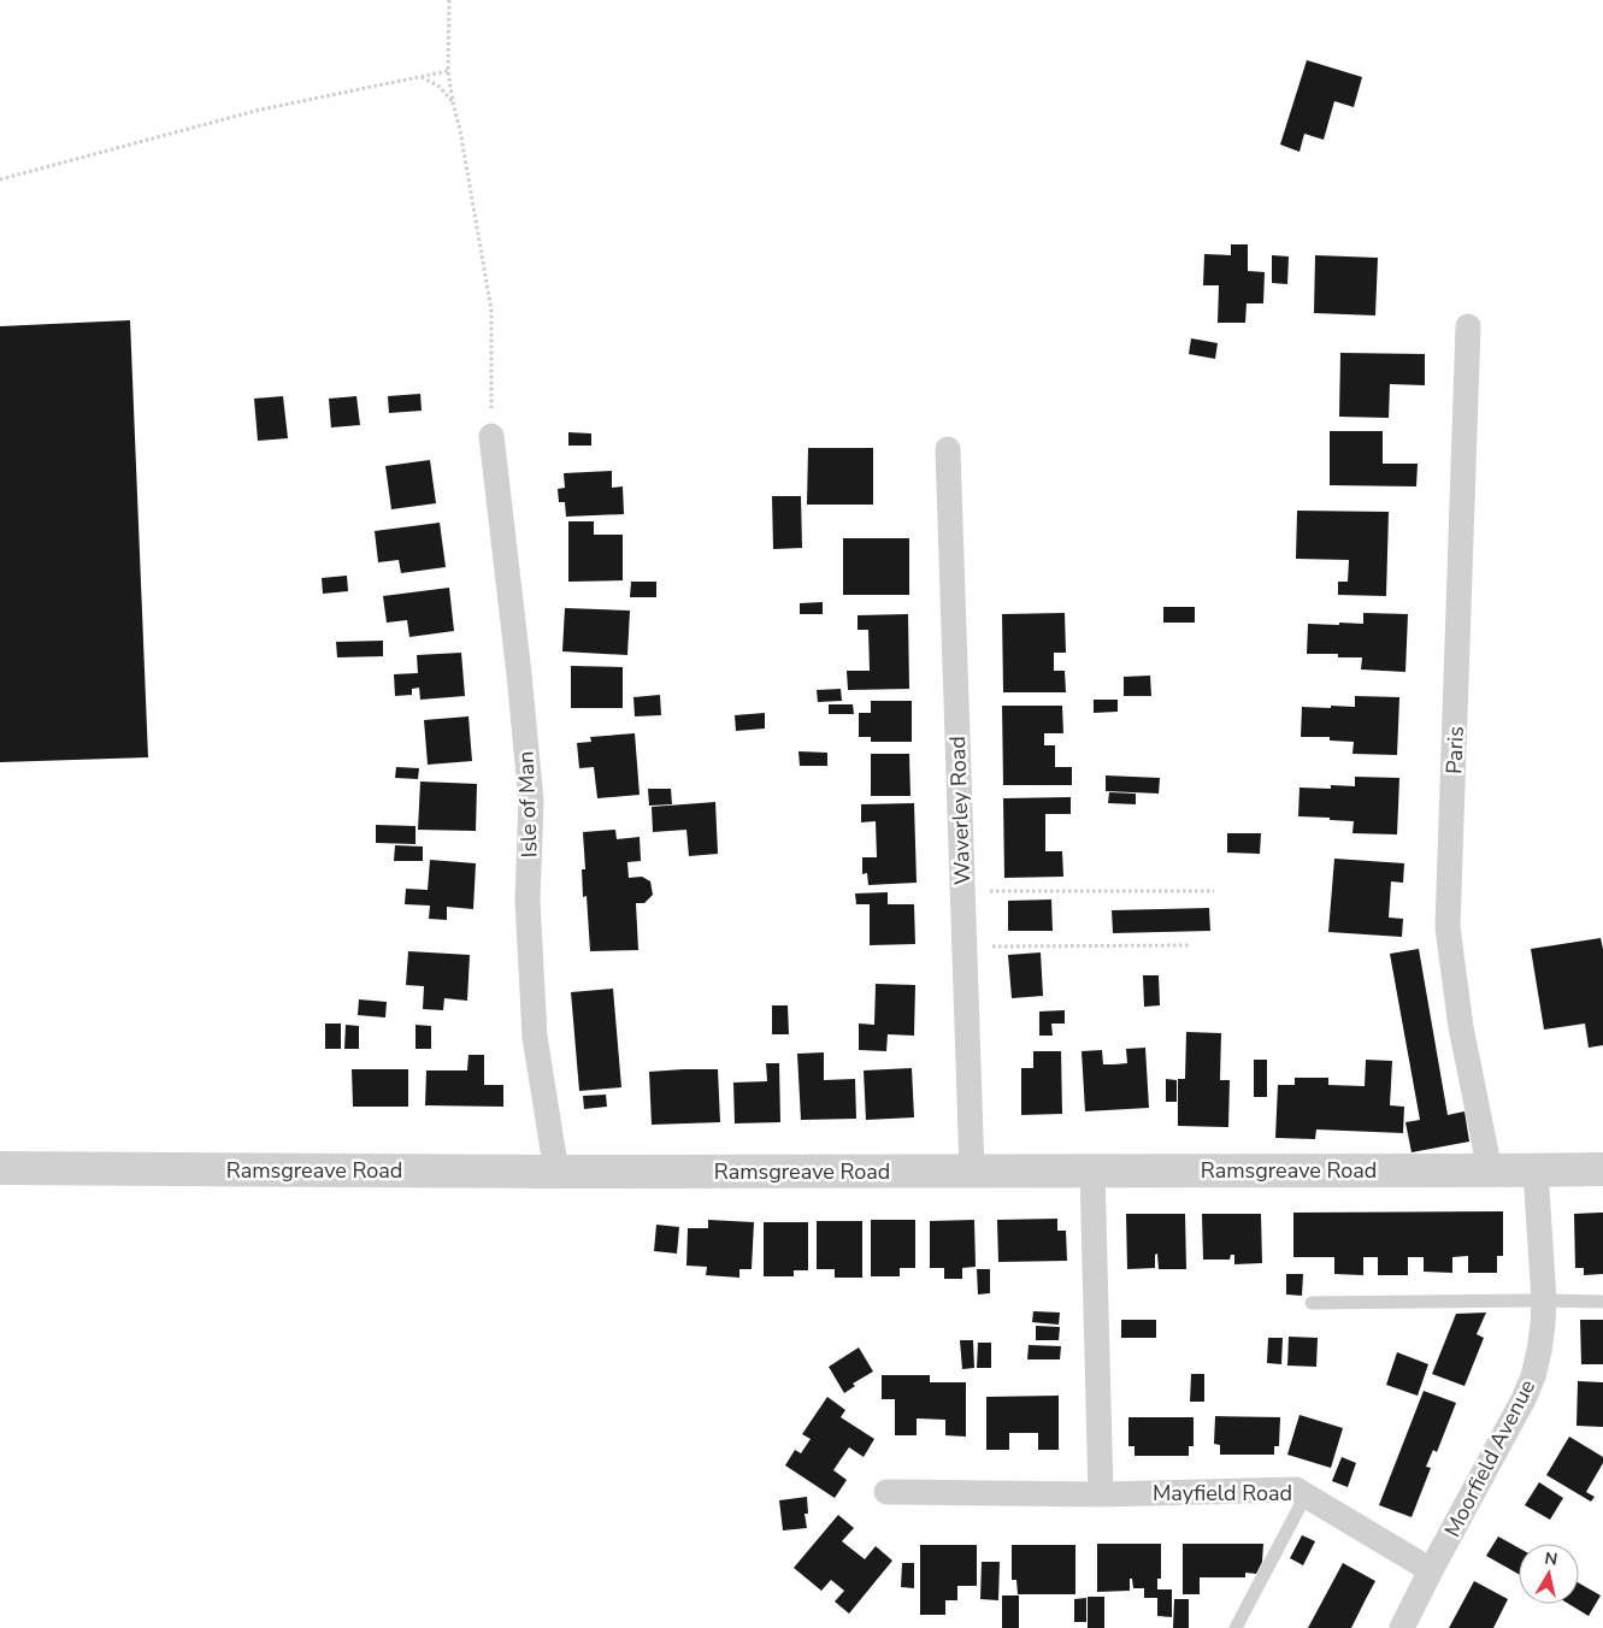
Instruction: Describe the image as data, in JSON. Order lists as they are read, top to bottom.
{
  "streets": {
    "street": [
      "Paris",
      "Isle of Man",
      "Waverley Road",
      "Ramsgreave Road",
      "Moorfield Avenue",
      "Mayfield Road"
    ]
  },
  "crossings": [
    ["Paris", "Ramsgreave Road"],
    ["Isle of Man", "Ramsgreave Road"],
    ["Waverley Road", "Ramsgreave Road"],
    ["Ramsgreave Road", "Moorfield Avenue"],
    ["Moorfield Avenue", "Mayfield Road"]
  ],
  "north": "top"
}
